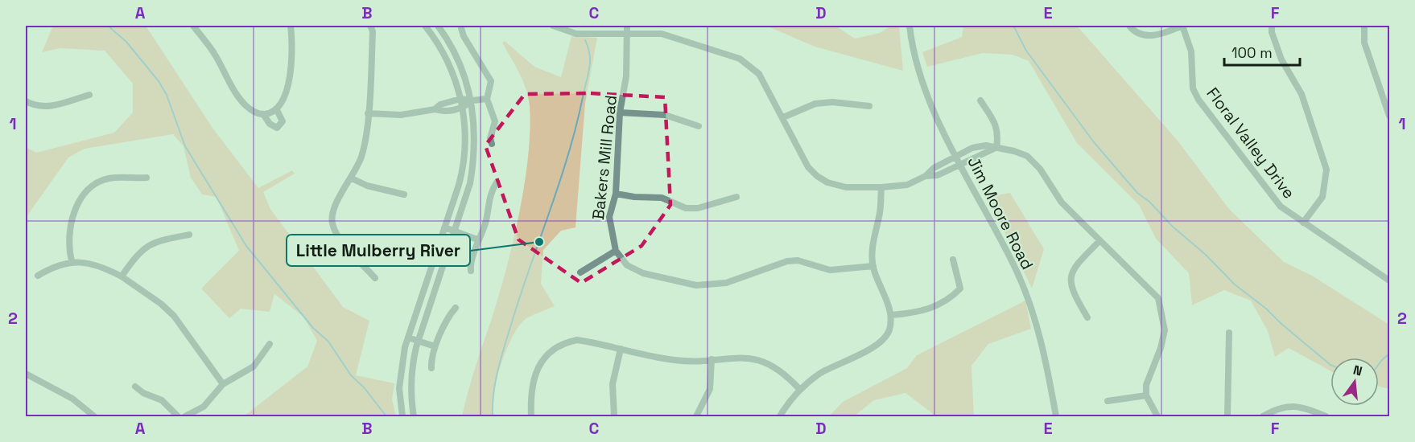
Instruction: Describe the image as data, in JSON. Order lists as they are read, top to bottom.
{
  "streets": {
    "street": ["Floral Valley Drive", "Bakers Mill Road", "Jim Moore Road"]
  },
  "places": ["Little Mulberry River"],
  "scale_bar": "100 m",
  "north": "top",
  "grid": {
    "columns": [
      "A",
      "B",
      "C",
      "D",
      "E",
      "F"
    ],
    "rows": ["1", "2"]
  }
}
